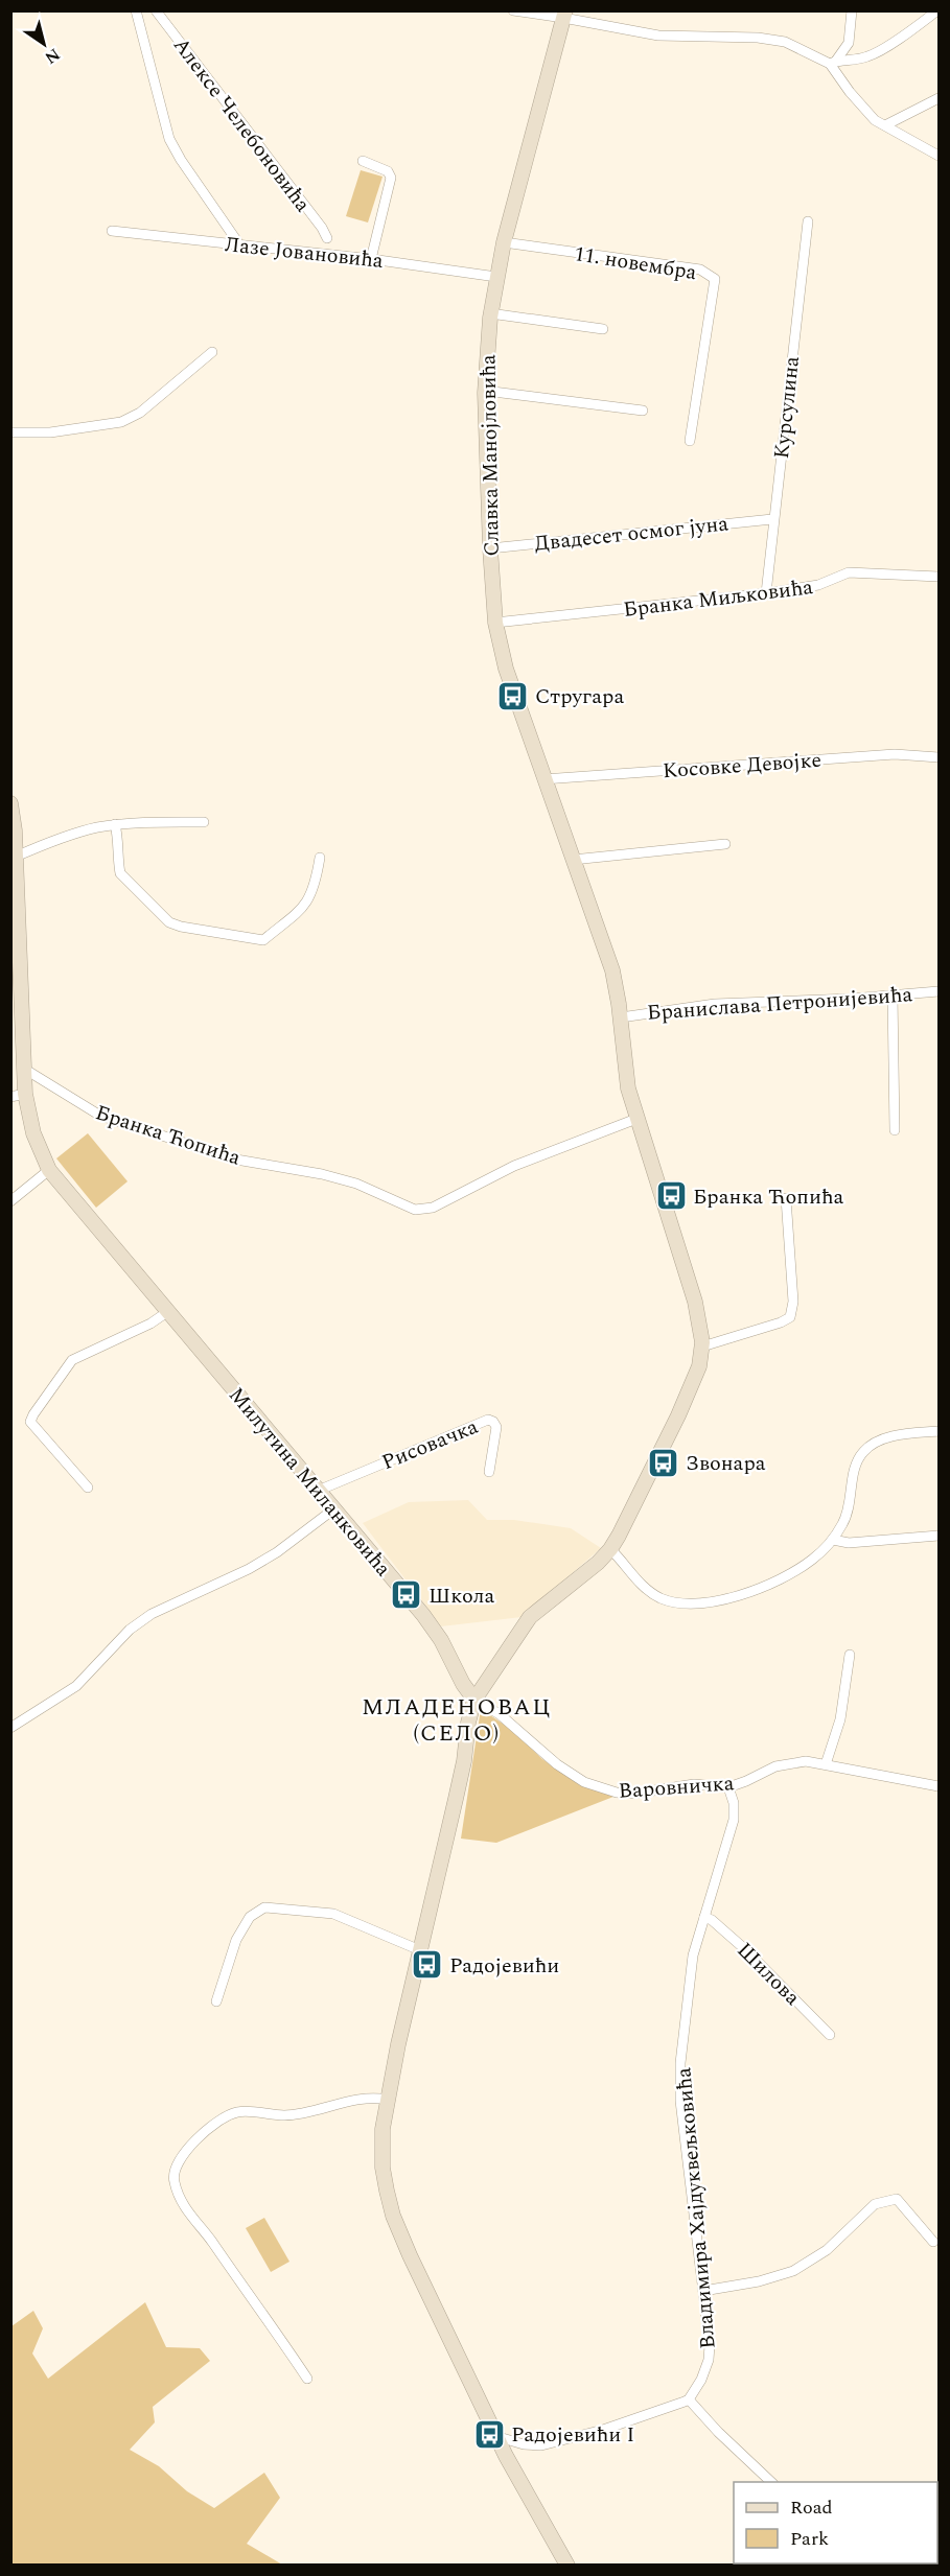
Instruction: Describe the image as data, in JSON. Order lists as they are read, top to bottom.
{
  "streets": {
    "main road": ["Славка Манојловића", "Милутина Миланковића"],
    "street": [
      "Алексе Челебоновића",
      "Лазе Јовановића",
      "11. новембра",
      "Курсулина",
      "Двадесет осмог јуна",
      "Бранка Миљковића",
      "Косовке Девојке",
      "Бранислава Петронијевића",
      "Бранка Ћопића",
      "Рисовачка",
      "Варовничка",
      "Шилова",
      "Владимира Хајдуквељковића"
    ]
  },
  "crossings": [
    ["Алексе Челебоновића", "Лазе Јовановића"],
    ["Лазе Јовановића", "Славка Манојловића"],
    ["11. новембра", "Славка Манојловића"],
    ["Курсулина", "Двадесет осмог јуна"],
    ["Курсулина", "Бранка Миљковића"],
    ["Славка Манојловића", "Двадесет осмог јуна"],
    ["Славка Манојловића", "Бранка Миљковића"],
    ["Славка Манојловића", "Косовке Девојке"],
    ["Славка Манојловића", "Бранислава Петронијевића"],
    ["Славка Манојловића", "Бранка Ћопића"],
    ["Славка Манојловића", "Милутина Миланковића"],
    ["Славка Манојловића", "Варовничка"],
    ["Бранка Ћопића", "Милутина Миланковића"],
    ["Рисовачка", "Милутина Миланковића"],
    ["Милутина Миланковића", "Варовничка"],
    ["Варовничка", "Владимира Хајдуквељковића"],
    ["Шилова", "Владимира Хајдуквељковића"]
  ],
  "districts": ["МЛАДЕНОВАЦ (СЕЛО)"],
  "places": {
    "bus stop": [
      "Стругара",
      "Бранка Ћопића",
      "Звонара",
      "Школа",
      "Радојевићи",
      "Радојевићи I"
    ]
  },
  "legend": ["Road", "Park"],
  "north": "bottom right"
}
